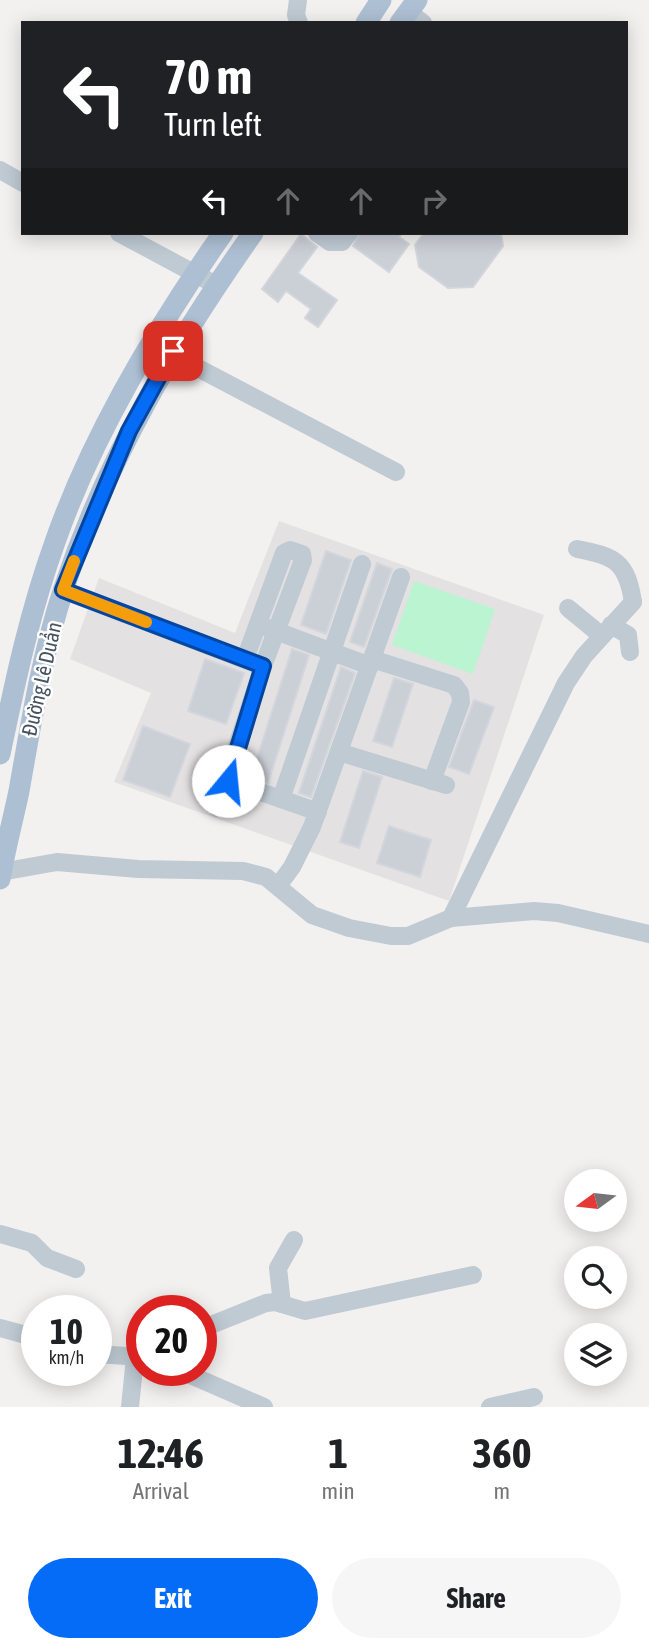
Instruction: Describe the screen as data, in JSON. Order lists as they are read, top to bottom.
{
  "streets": {
    "main road": ["Đường Lê Duẩn"]
  },
  "north": "left",
  "page": {
    "turn": ["70 m", "Turn left"],
    "speed": "10 km/h",
    "limit": "20",
    "eta": [
      "12:46",
      "Arrival",
      "1",
      "min",
      "360",
      "m"
    ],
    "buttons": ["Exit", "Share"]
  }
}
